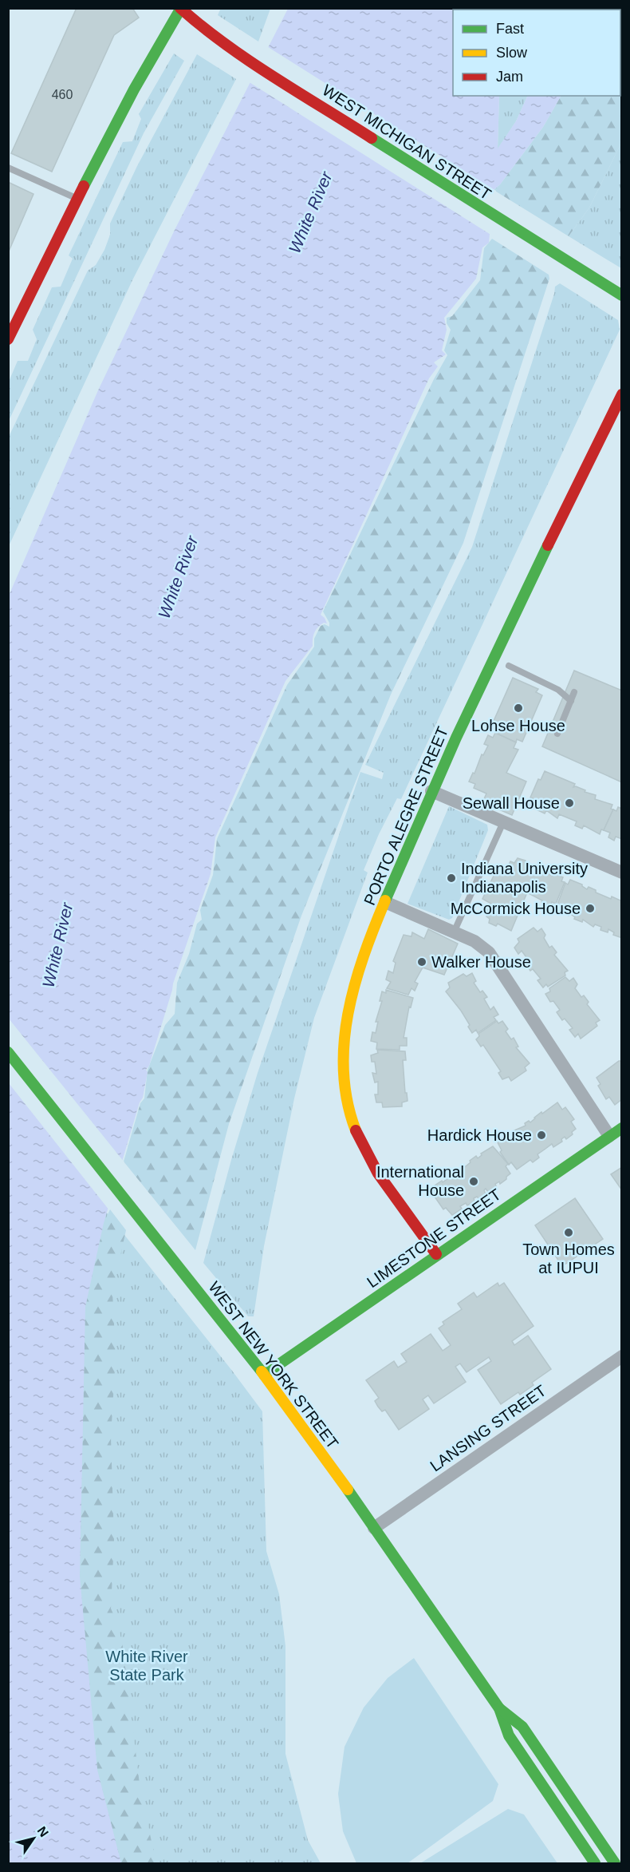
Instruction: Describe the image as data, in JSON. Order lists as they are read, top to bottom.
{
  "streets": {
    "main road": [
      "WEST MICHIGAN STREET",
      "PORTO ALEGRE STREET",
      "LIMESTONE STREET",
      "WEST NEW YORK STREET"
    ],
    "street": ["LANSING STREET"]
  },
  "crossings": [
    ["PORTO ALEGRE STREET", "LIMESTONE STREET"],
    ["LIMESTONE STREET", "WEST NEW YORK STREET"],
    ["WEST NEW YORK STREET", "LANSING STREET"]
  ],
  "water": ["White River"],
  "parks": ["White River State Park"],
  "places": [
    "Lohse House",
    "Sewall House",
    "Indiana University Indianapolis",
    "McCormick House",
    "Walker House",
    "Hardick House",
    "International House",
    "Town Homes at IUPUI"
  ],
  "house_numbers": ["460"],
  "legend": ["Fast", "Slow", "Jam"],
  "north": "top right"
}
